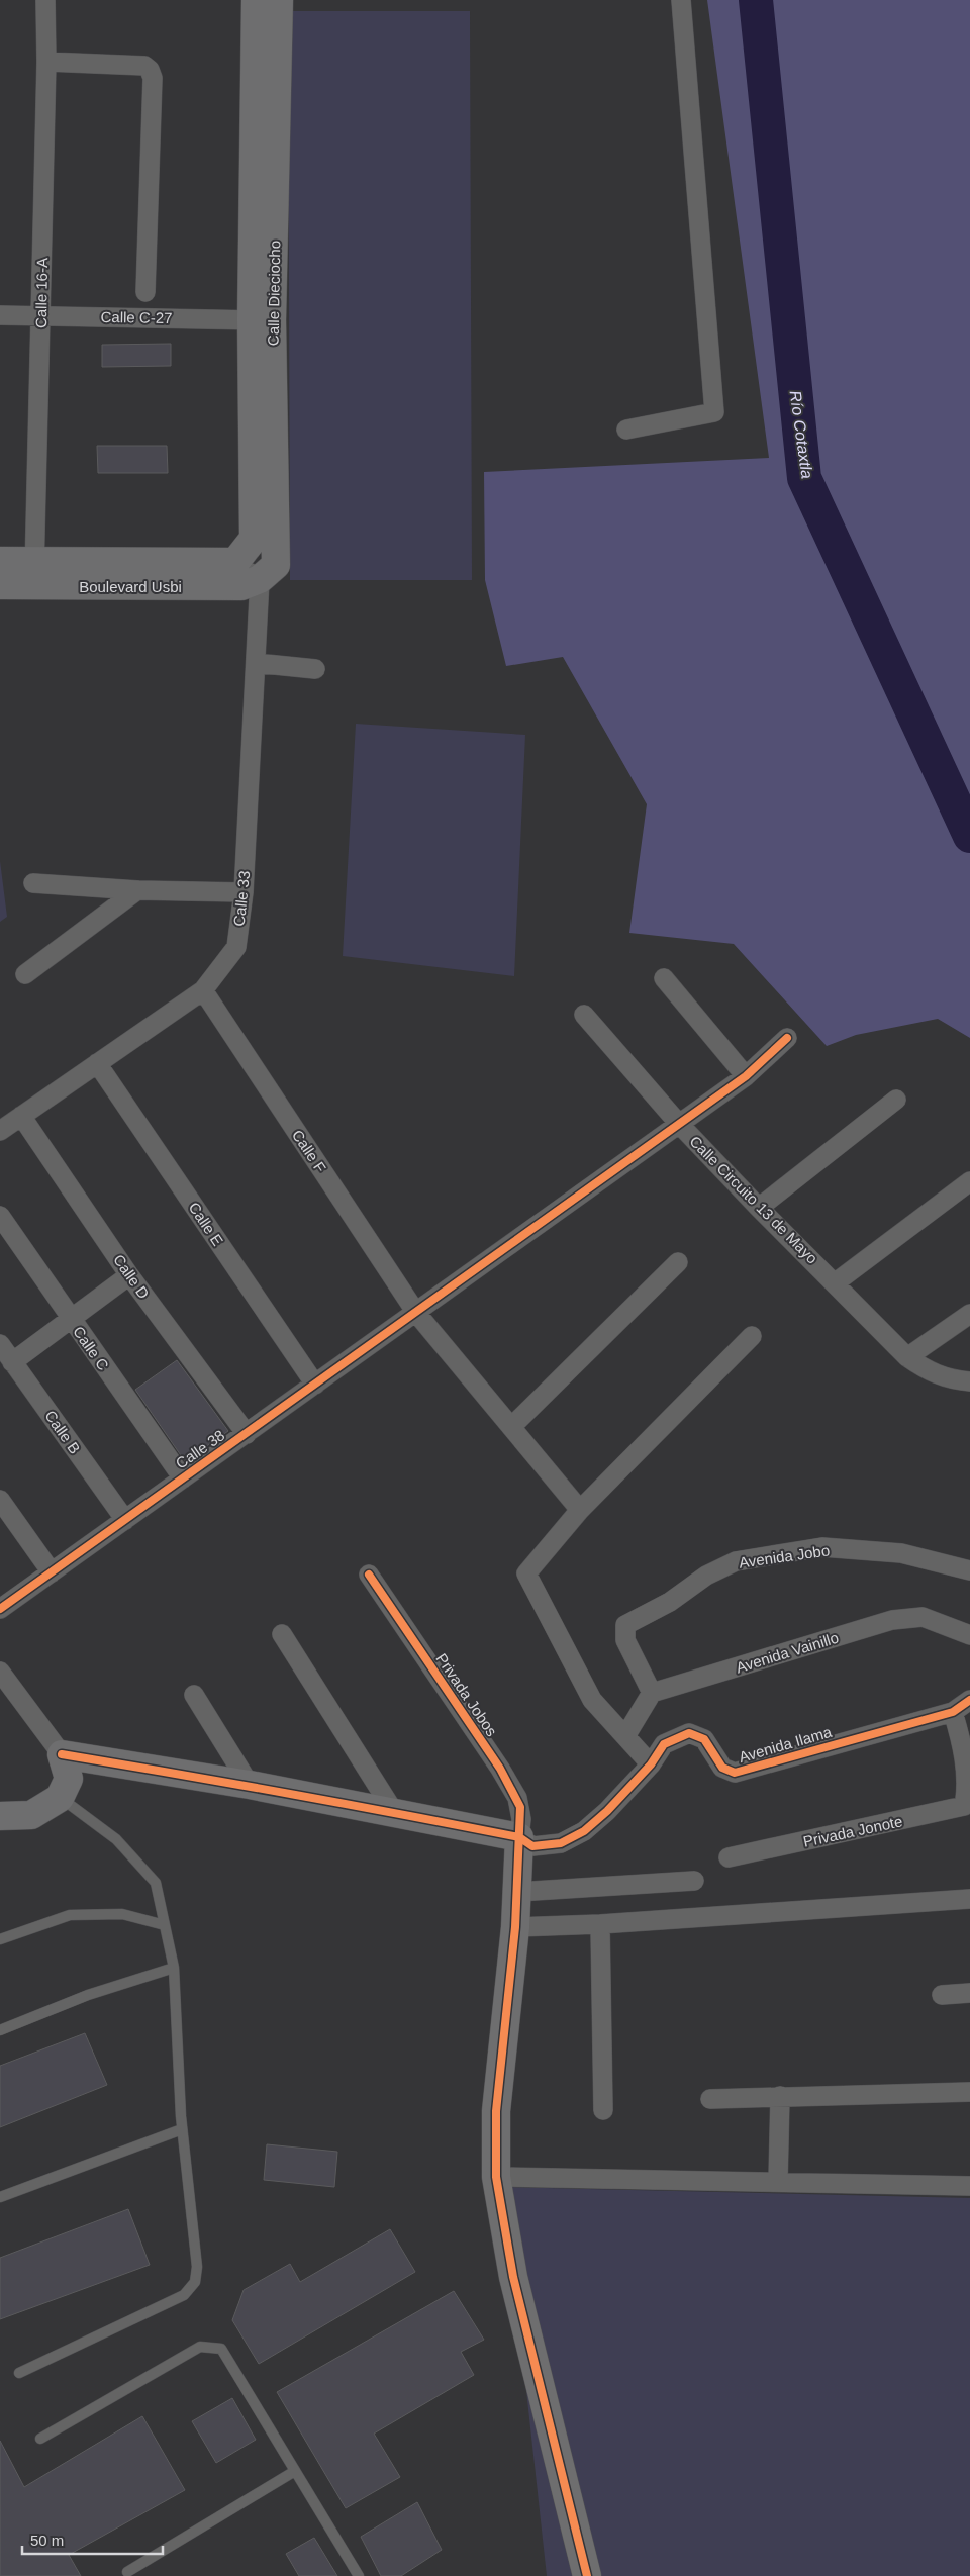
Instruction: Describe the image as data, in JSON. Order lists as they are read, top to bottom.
{
  "streets": {
    "street": [
      "Calle 16-A",
      "Calle Dieciocho",
      "Calle C-27",
      "Boulevard Usbi",
      "Calle 33",
      "Calle F",
      "Calle Circuito 13 de Mayo",
      "Calle E",
      "Calle D",
      "Calle C",
      "Calle B",
      "Calle 38",
      "Avenida Jobo",
      "Avenida Vainillo",
      "Privada Jobos",
      "Avenida Ilama",
      "Privada Jonote"
    ]
  },
  "crossings": [
    ["Calle 16-A", "Calle C-27"],
    ["Calle 16-A", "Boulevard Usbi"],
    ["Calle Dieciocho", "Calle C-27"],
    ["Calle Dieciocho", "Boulevard Usbi"],
    ["Calle Dieciocho", "Calle 33"],
    ["Boulevard Usbi", "Calle 33"],
    ["Calle 33", "Calle F"],
    ["Calle 33", "Calle E"],
    ["Calle 33", "Calle D"],
    ["Calle F", "Calle 38"],
    ["Calle Circuito 13 de Mayo", "Calle 38"],
    ["Calle E", "Calle 38"],
    ["Calle D", "Calle 38"],
    ["Calle C", "Calle 38"],
    ["Calle B", "Calle 38"],
    ["Avenida Jobo", "Avenida Vainillo"],
    ["Privada Jobos", "Avenida Ilama"]
  ],
  "water": ["Río Cotaxtla"],
  "scale_bar": "50 m"
}
